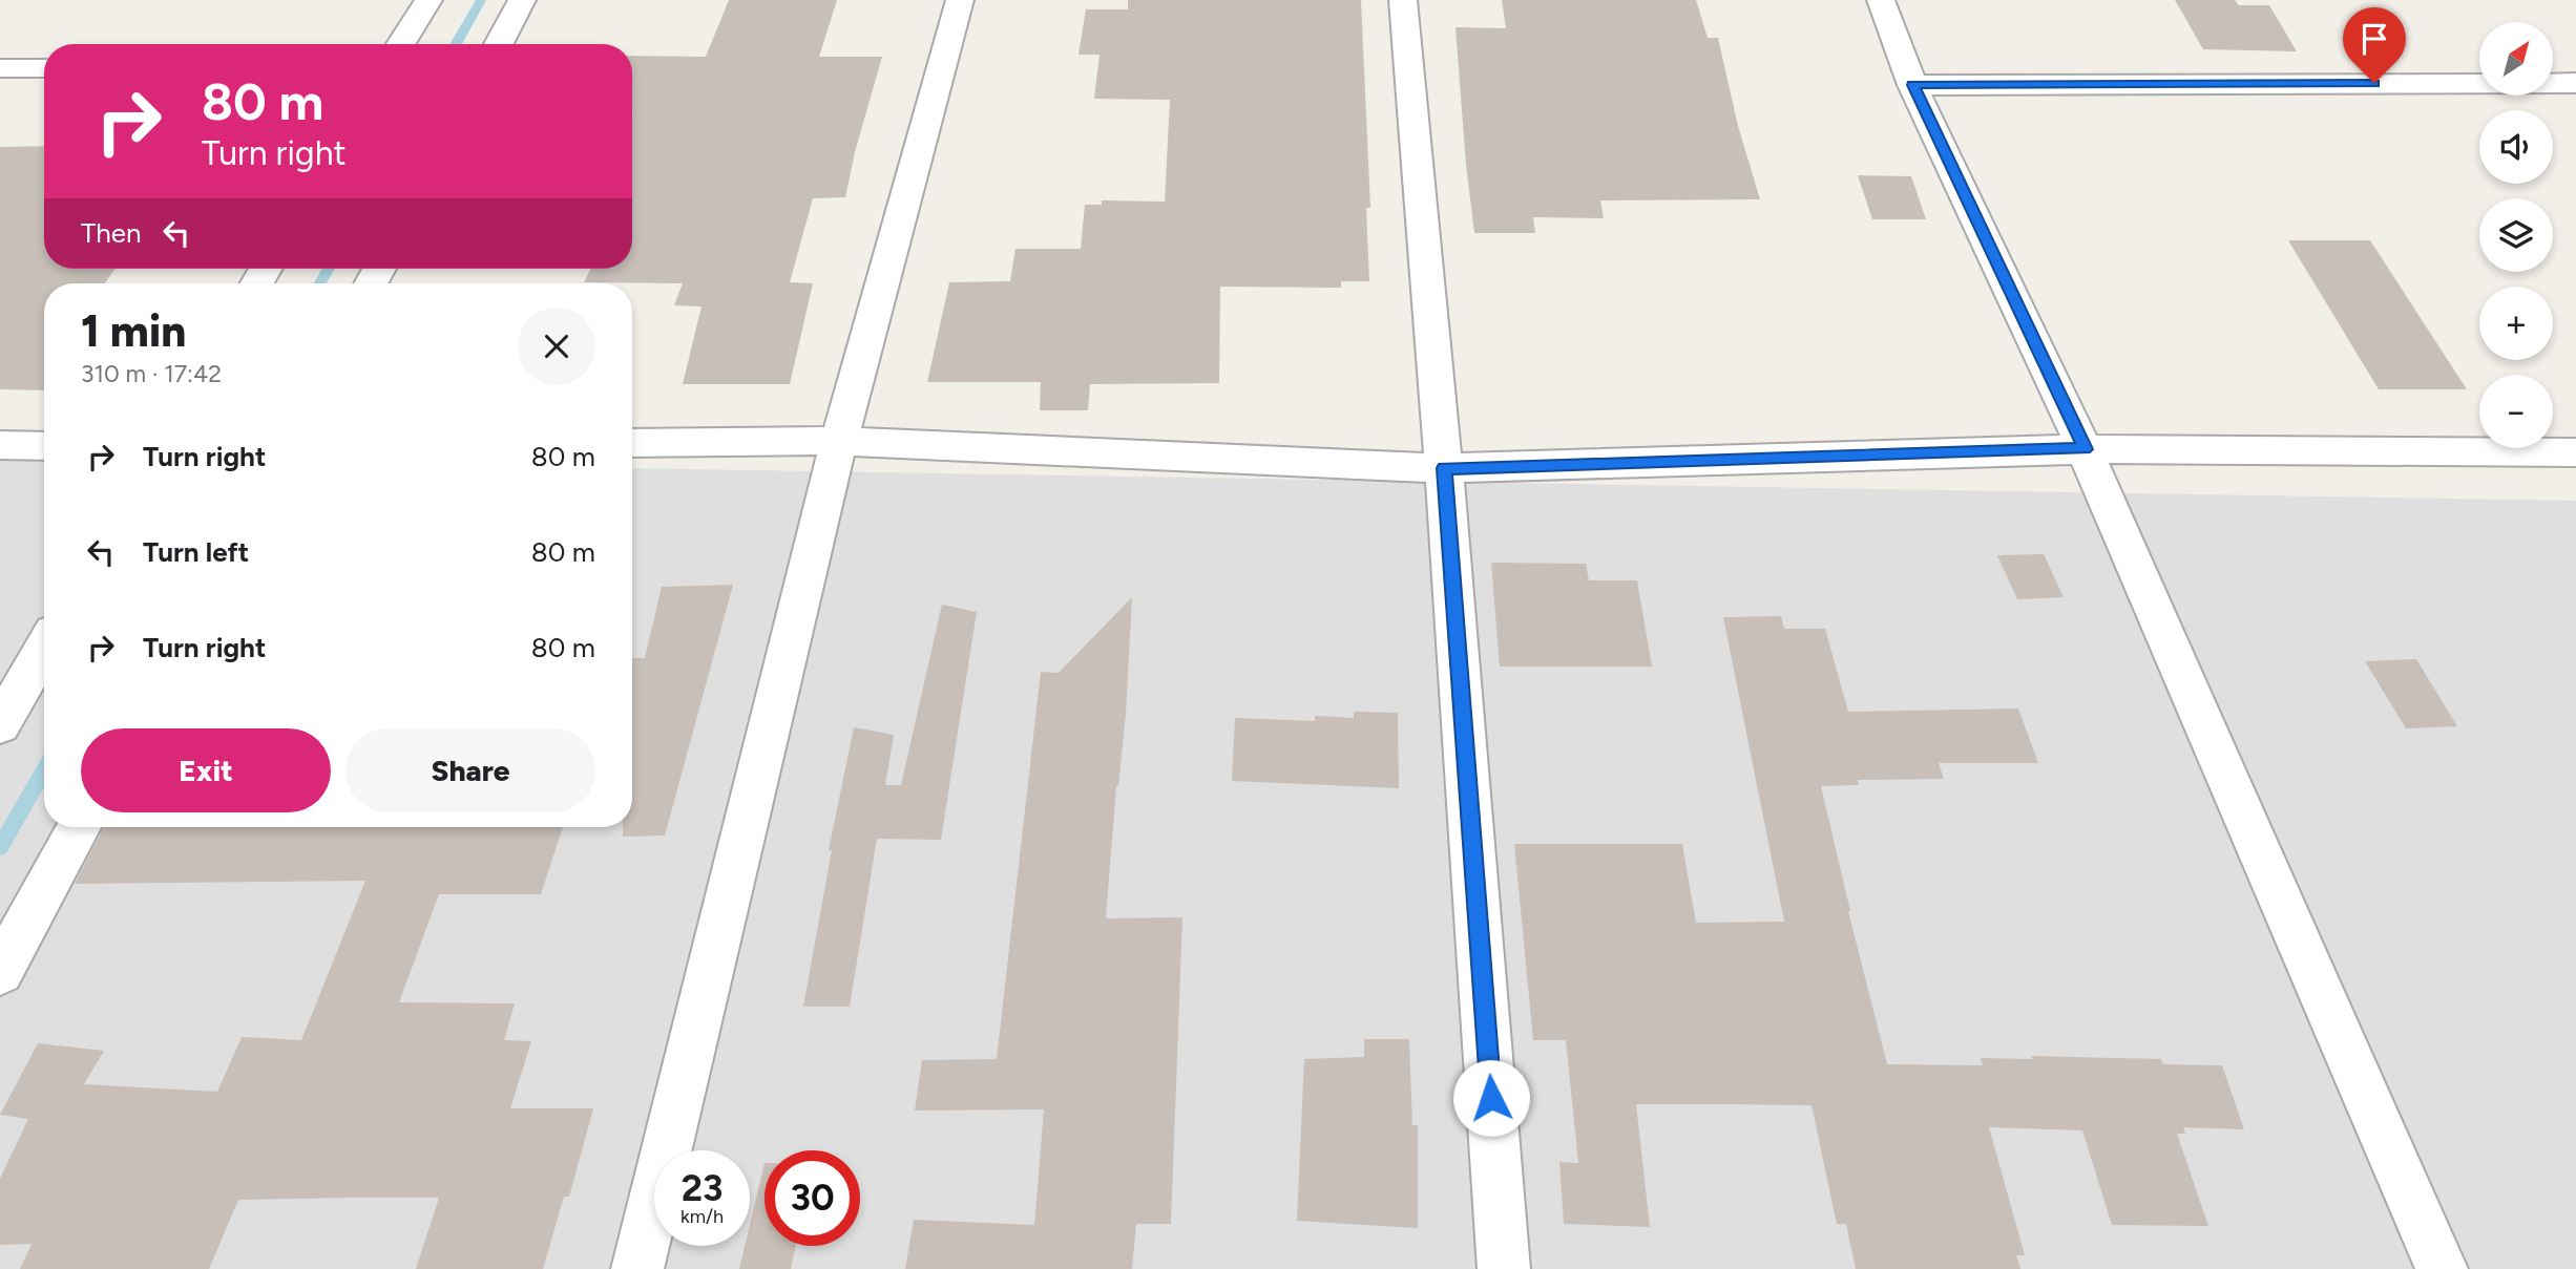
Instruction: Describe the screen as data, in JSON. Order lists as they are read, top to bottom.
{
  "north": "top right",
  "page": {
    "map_buttons": ["+", "−"],
    "turn": ["80 m", "Turn right"],
    "then": "Then",
    "heading": ["1 min", "310 m · 17:42"],
    "list": [
      {
        "name": "Turn right",
        "value": "80 m"
      },
      {
        "name": "Turn left",
        "value": "80 m"
      },
      {
        "name": "Turn right",
        "value": "80 m"
      }
    ],
    "buttons": ["Exit", "Share"],
    "speed": "23 km/h",
    "limit": "30"
  }
}
